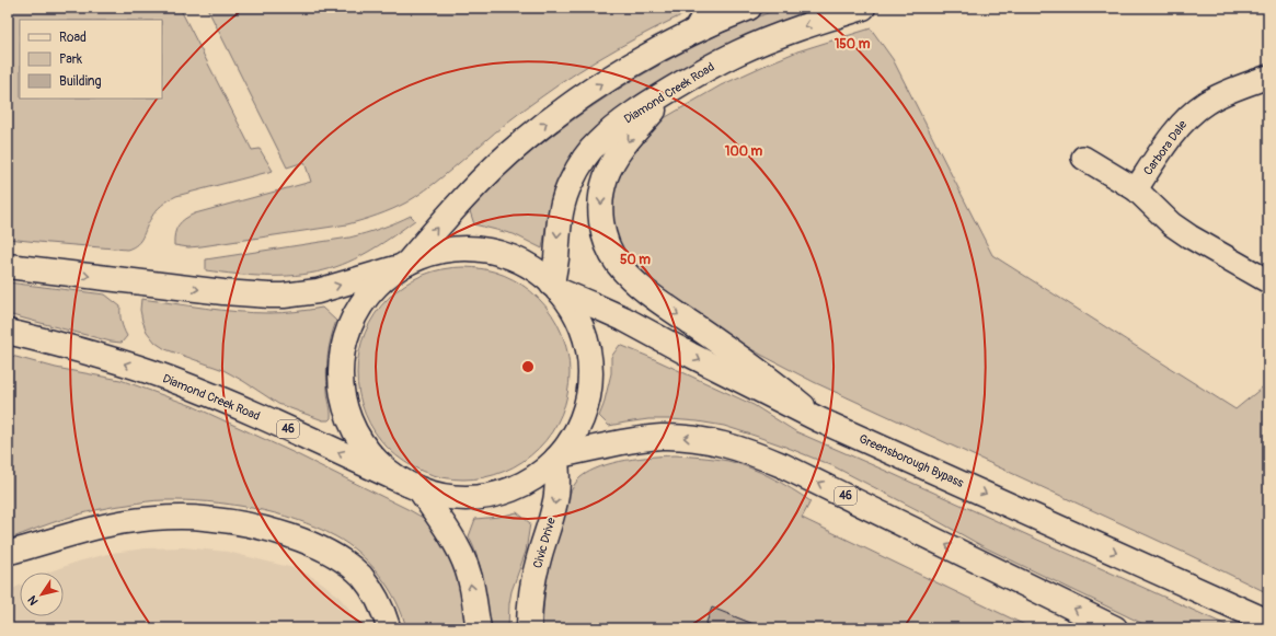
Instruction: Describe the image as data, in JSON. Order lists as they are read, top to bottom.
{
  "streets": {
    "main road": [
      "Diamond Creek Road",
      "46",
      "Greensborough Bypass",
      "Civic Drive"
    ],
    "street": ["Carbora Dale"]
  },
  "crossings": [
    ["Diamond Creek Road", "46"],
    ["Diamond Creek Road", "Greensborough Bypass"],
    ["46", "Greensborough Bypass"],
    ["46", "Civic Drive"]
  ],
  "one_way": ["Civic Drive"],
  "legend": ["Road", "Park", "Building"],
  "north": "bottom left",
  "rings": ["150 m", "100 m", "50 m"]
}
